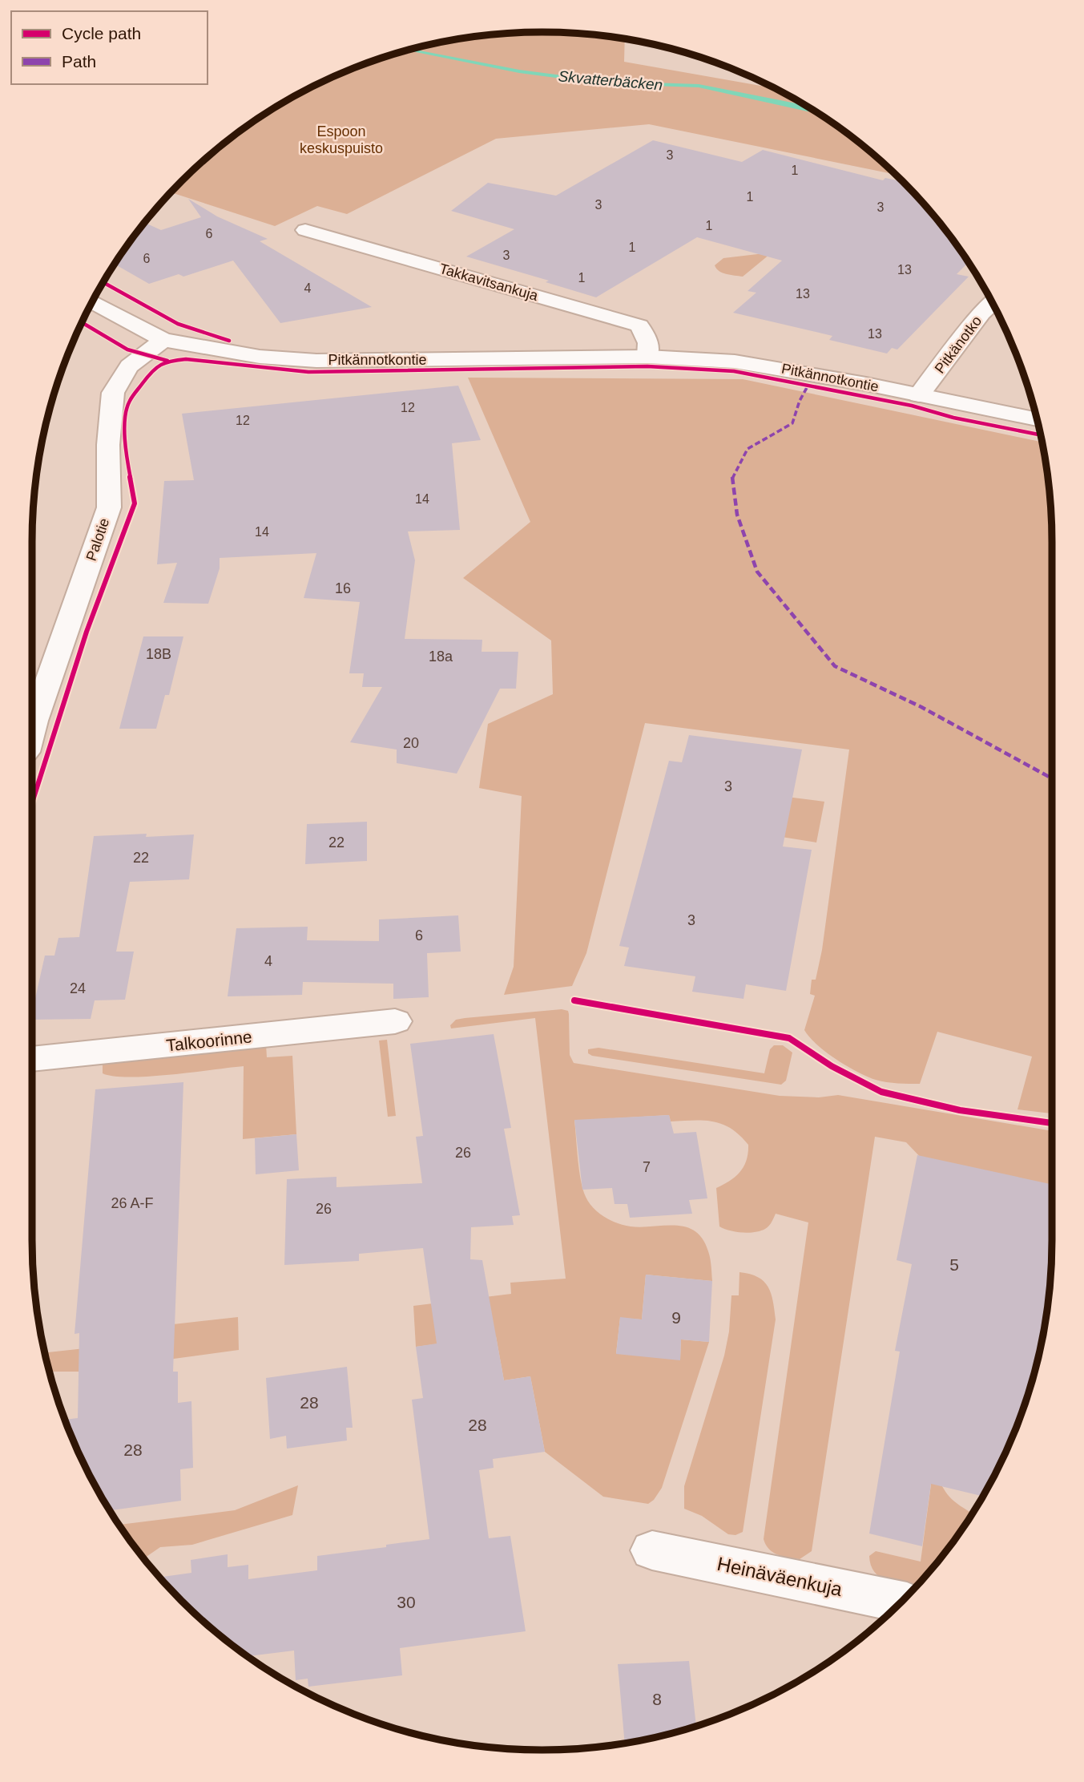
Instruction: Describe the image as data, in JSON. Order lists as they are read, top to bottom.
{
  "streets": {
    "street": [
      "Takkavitsankuja",
      "Pitkänotko",
      "Pitkännotkontie",
      "Palotie",
      "Talkoorinne",
      "Heinäväenkuja"
    ]
  },
  "crossings": [
    ["Takkavitsankuja", "Pitkännotkontie"],
    ["Pitkänotko", "Pitkännotkontie"],
    ["Pitkännotkontie", "Palotie"]
  ],
  "water": ["Skvatterbäcken"],
  "parks": ["Espoon keskuspuisto"],
  "house_numbers": [
    "3",
    "1",
    "1",
    "3",
    "3",
    "1",
    "6",
    "1",
    "3",
    "6",
    "13",
    "1",
    "4",
    "13",
    "13",
    "12",
    "12",
    "14",
    "14",
    "16",
    "18B",
    "18a",
    "20",
    "3",
    "22",
    "22",
    "3",
    "6",
    "4",
    "24",
    "26",
    "7",
    "26 A-F",
    "26",
    "5",
    "9",
    "28",
    "28",
    "28",
    "30",
    "8"
  ],
  "legend": ["Cycle path", "Path"]
}
